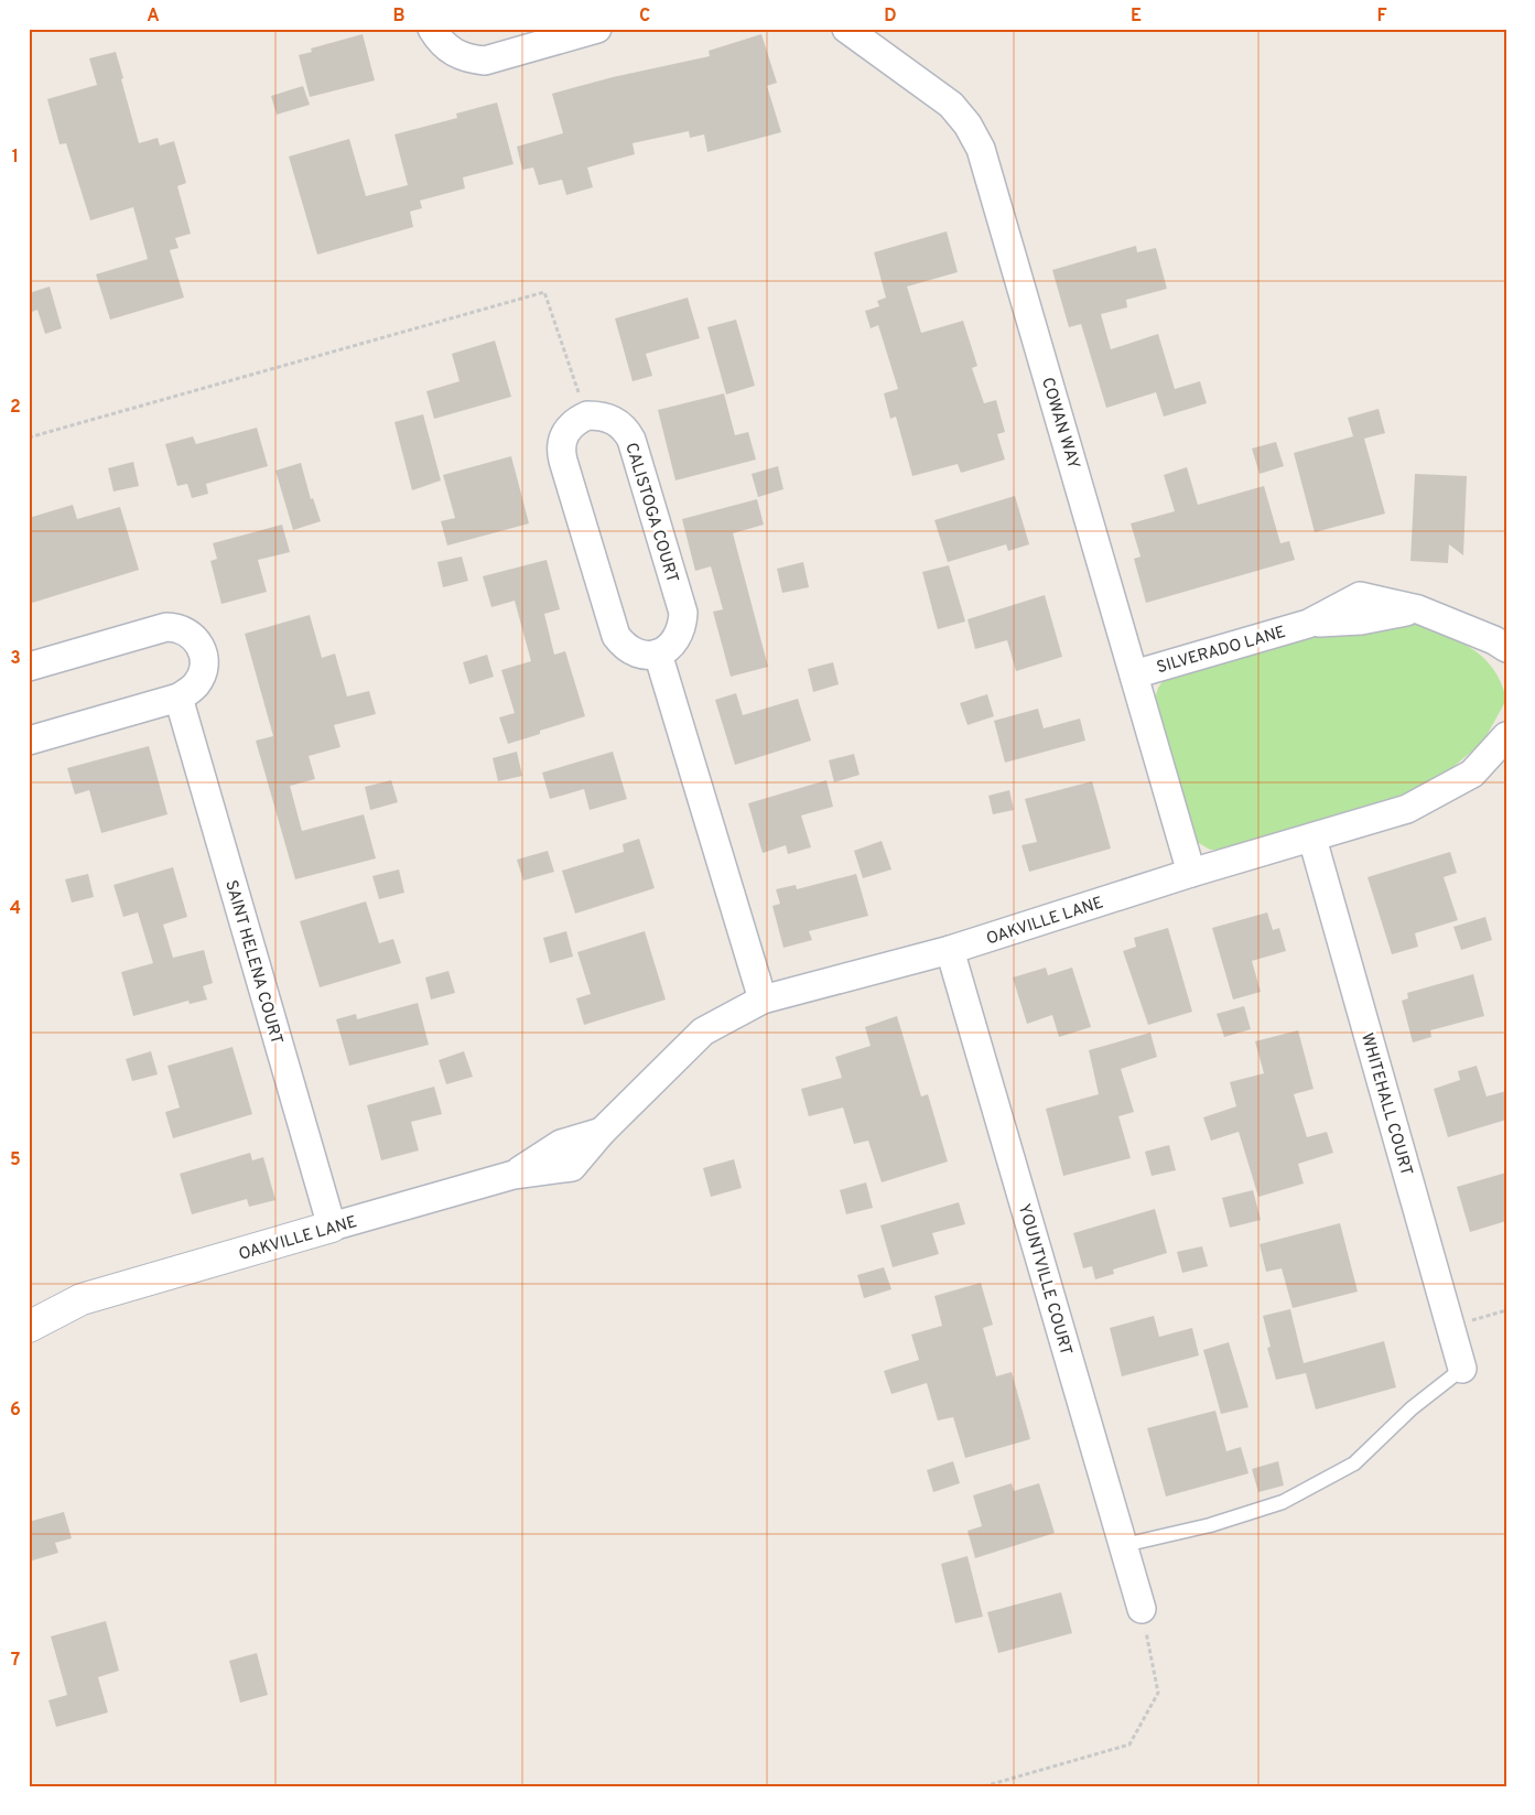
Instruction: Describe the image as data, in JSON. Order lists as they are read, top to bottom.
{
  "streets": {
    "street": [
      "COWAN WAY",
      "CALISTOGA COURT",
      "SILVERADO LANE",
      "OAKVILLE LANE",
      "SAINT HELENA COURT",
      "WHITEHALL COURT",
      "YOUNTVILLE COURT"
    ]
  },
  "crossings": [
    ["COWAN WAY", "SILVERADO LANE"],
    ["COWAN WAY", "OAKVILLE LANE"],
    ["OAKVILLE LANE", "SAINT HELENA COURT"],
    ["OAKVILLE LANE", "WHITEHALL COURT"],
    ["OAKVILLE LANE", "YOUNTVILLE COURT"]
  ],
  "grid": {
    "columns": [
      "A",
      "B",
      "C",
      "D",
      "E",
      "F"
    ],
    "rows": [
      "1",
      "2",
      "3",
      "4",
      "5",
      "6",
      "7"
    ]
  }
}
